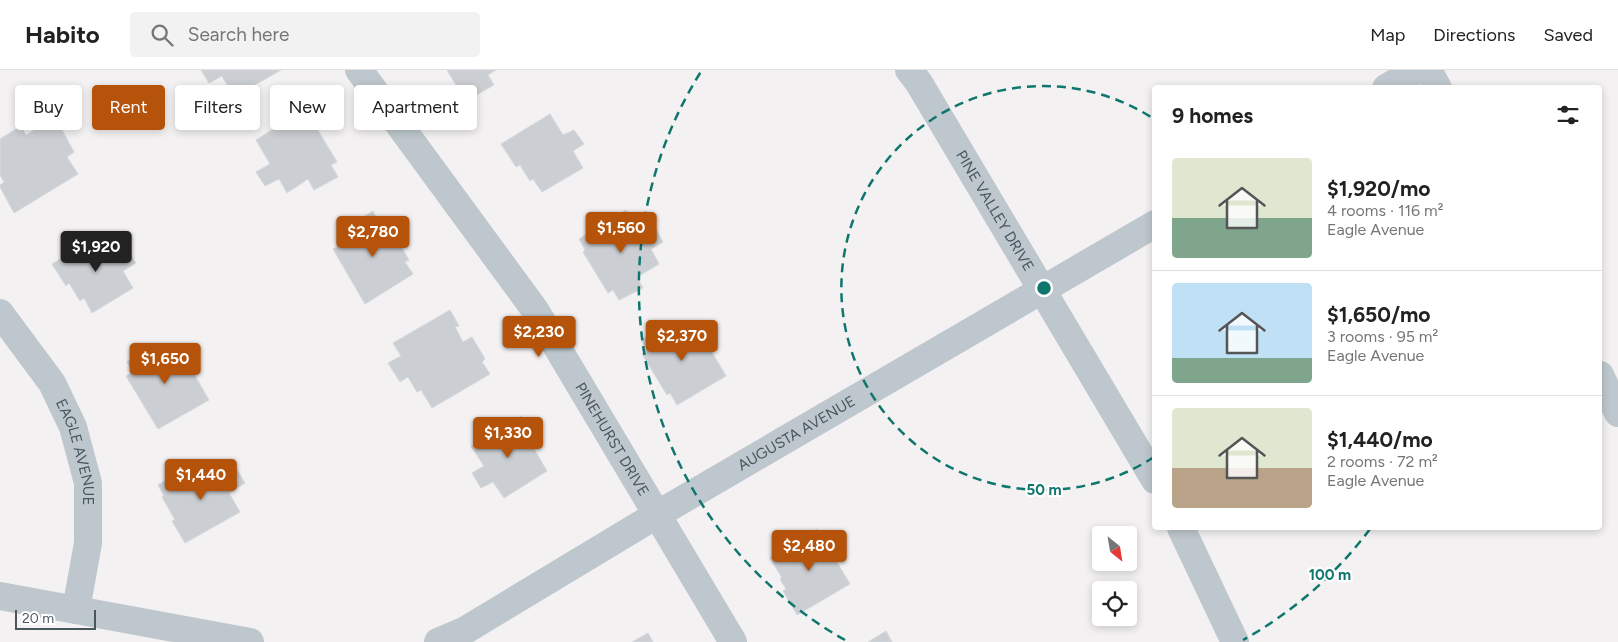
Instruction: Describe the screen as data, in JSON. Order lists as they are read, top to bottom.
{
  "streets": {
    "street": [
      "PINE VALLEY DRIVE",
      "AUGUSTA AVENUE",
      "PINEHURST DRIVE",
      "EAGLE AVENUE"
    ]
  },
  "crossings": [
    ["PINE VALLEY DRIVE", "AUGUSTA AVENUE"],
    ["AUGUSTA AVENUE", "PINEHURST DRIVE"]
  ],
  "scale_bar": "20 m",
  "north": "bottom right",
  "page": {
    "header": "Habito",
    "search": "Search here",
    "nav": ["Map", "Directions", "Saved"],
    "chip": [
      "Buy",
      "Rent",
      "Filters",
      "New",
      "Apartment"
    ],
    "heading": "9 homes",
    "list": [
      {
        "name": "$1,920/mo",
        "note": "4 rooms · 116 m² · Eagle Avenue"
      },
      {
        "name": "$1,650/mo",
        "note": "3 rooms · 95 m² · Eagle Avenue"
      },
      {
        "name": "$1,440/mo",
        "note": "2 rooms · 72 m² · Eagle Avenue"
      }
    ],
    "price": [
      "$1,560",
      "$2,780",
      "$1,920",
      "$2,230",
      "$2,370",
      "$1,650",
      "$1,330",
      "$1,440",
      "$2,480"
    ],
    "scale": "20 m"
  },
  "rings": ["50 m", "100 m"]
}
